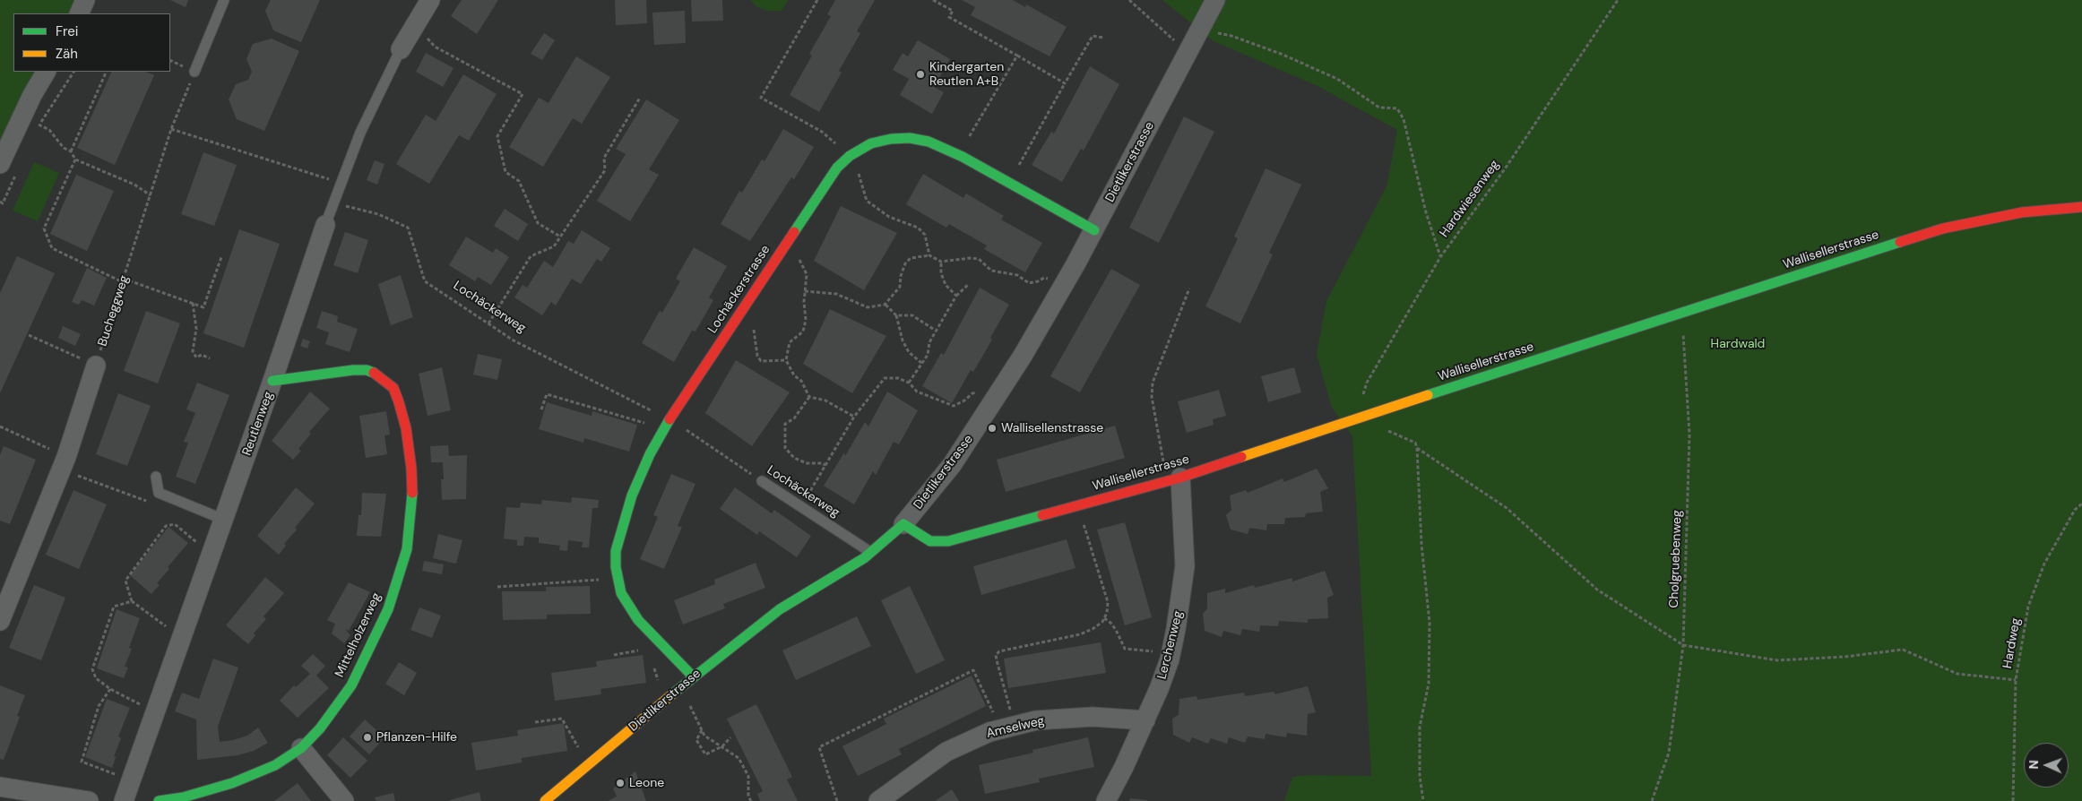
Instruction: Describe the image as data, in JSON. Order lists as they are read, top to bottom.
{
  "streets": {
    "street": [
      "Dietlikerstrasse",
      "Wallisellerstrasse",
      "Lochäckerstrasse",
      "Reutlenweg",
      "Mittelholzerweg",
      "Lerchenweg",
      "Amselweg"
    ],
    "lane": ["Lochäckerweg"],
    "path": [
      "Hardwiesenweg",
      "Bucheggweg",
      "Cholgruebenweg",
      "Hardweg"
    ]
  },
  "crossings": [
    ["Dietlikerstrasse", "Wallisellerstrasse"],
    ["Dietlikerstrasse", "Lochäckerstrasse"],
    ["Dietlikerstrasse", "Lochäckerweg"],
    ["Hardwiesenweg", "Wallisellerstrasse"],
    ["Wallisellerstrasse", "Cholgruebenweg"],
    ["Wallisellerstrasse", "Lerchenweg"],
    ["Lochäckerweg", "Reutlenweg"],
    ["Reutlenweg", "Mittelholzerweg"],
    ["Lerchenweg", "Amselweg"]
  ],
  "parks": ["Hardwald"],
  "places": [
    "Kindergarten Reutlen A+B",
    "Wallisellenstrasse",
    "Pflanzen-Hilfe",
    "Leone"
  ],
  "legend": ["Frei", "Zäh"],
  "north": "left"
}
